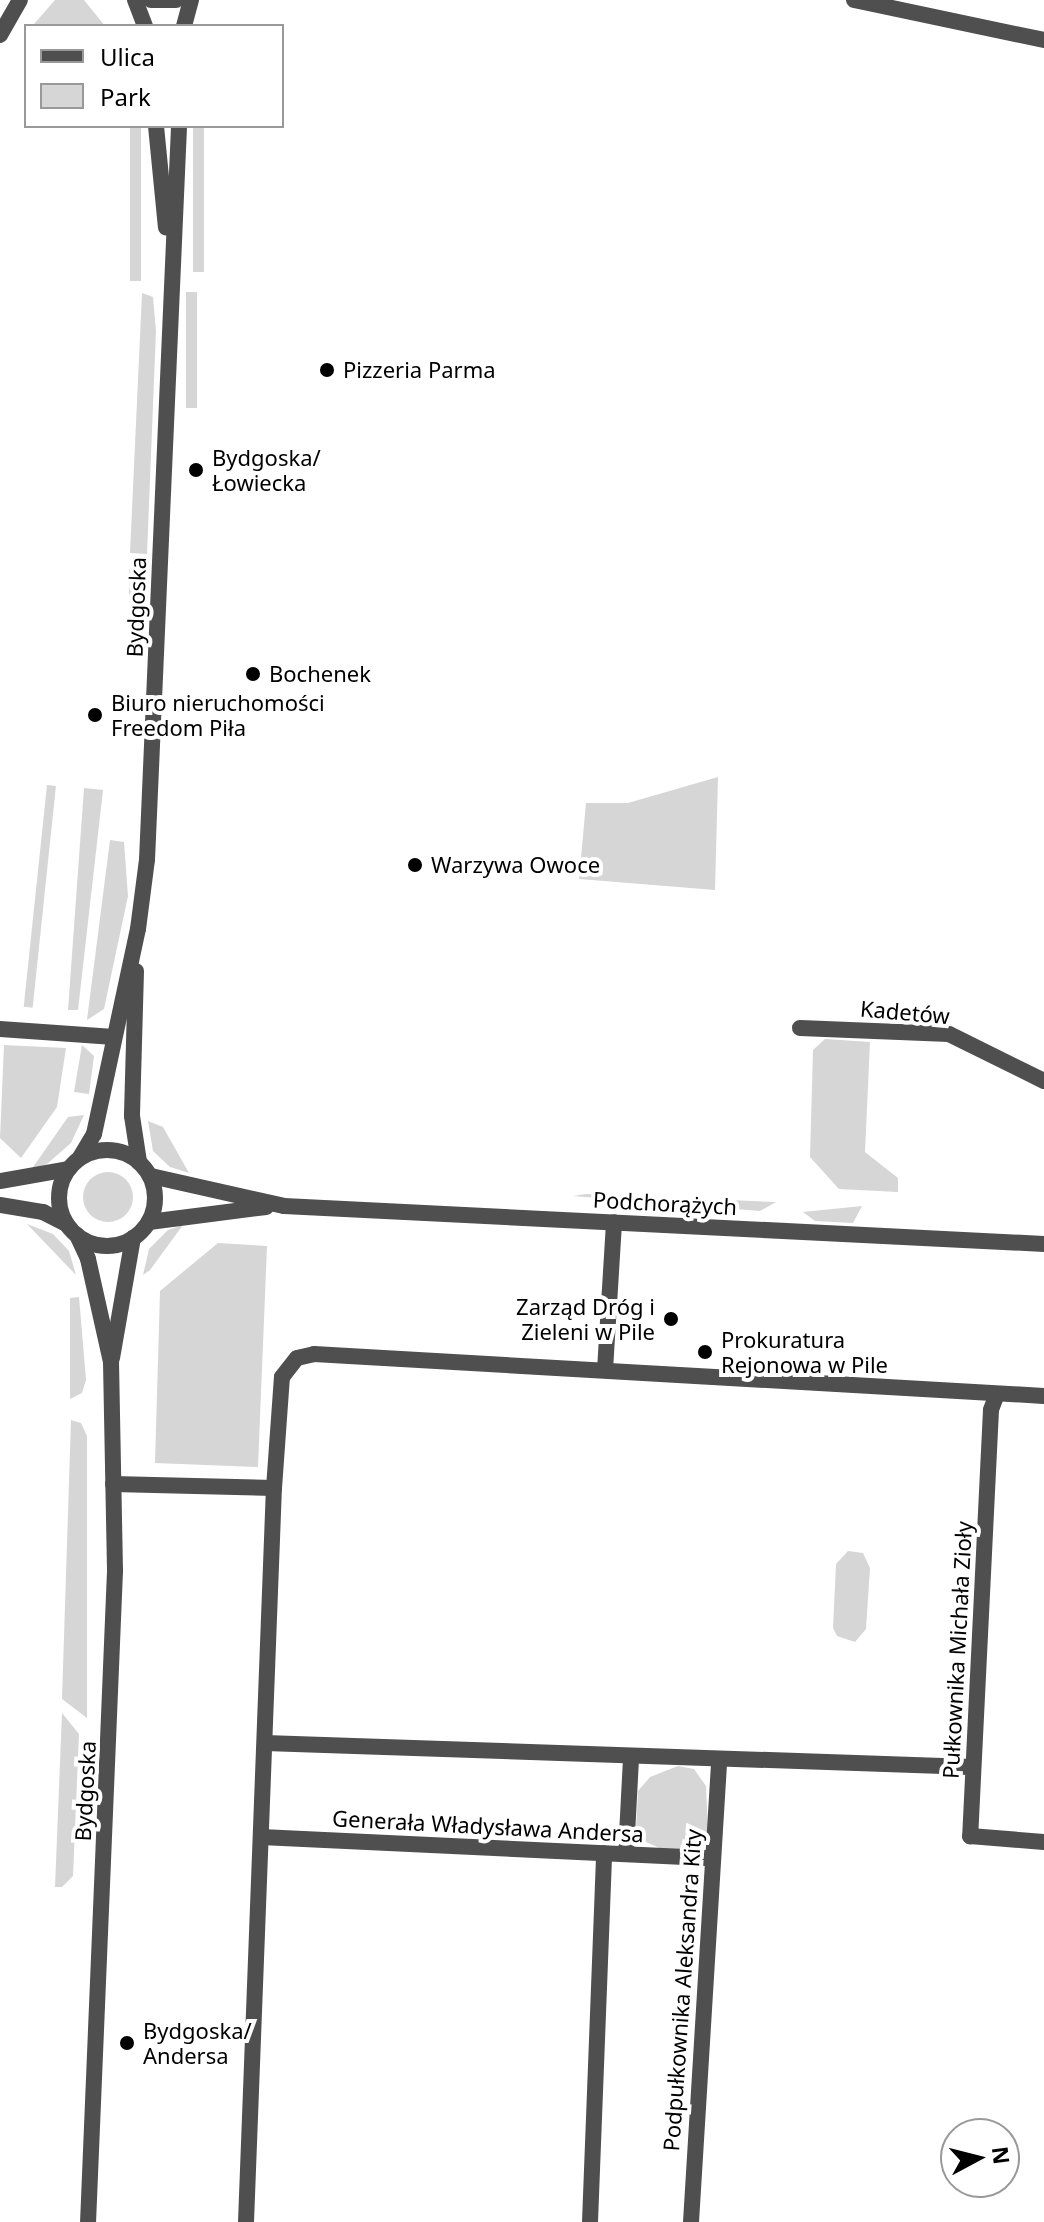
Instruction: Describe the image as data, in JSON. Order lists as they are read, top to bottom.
{
  "streets": {
    "street": [
      "Bydgoska",
      "Kadetów",
      "Podchorążych",
      "Pułkownika Michała Zioły",
      "Generała Władysława Andersa",
      "Podpułkownika Aleksandra Kity"
    ]
  },
  "crossings": [
    ["Bydgoska", "Podchorążych"],
    ["Generała Władysława Andersa", "Podpułkownika Aleksandra Kity"]
  ],
  "places": [
    "Pizzeria Parma",
    "Bydgoska/ Łowiecka",
    "Bochenek",
    "Biuro nieruchomości Freedom Piła",
    "Warzywa Owoce",
    "Zarząd Dróg i Zieleni w Pile",
    "Prokuratura Rejonowa w Pile",
    "Bydgoska/ Andersa"
  ],
  "legend": ["Ulica", "Park"],
  "north": "right"
}
